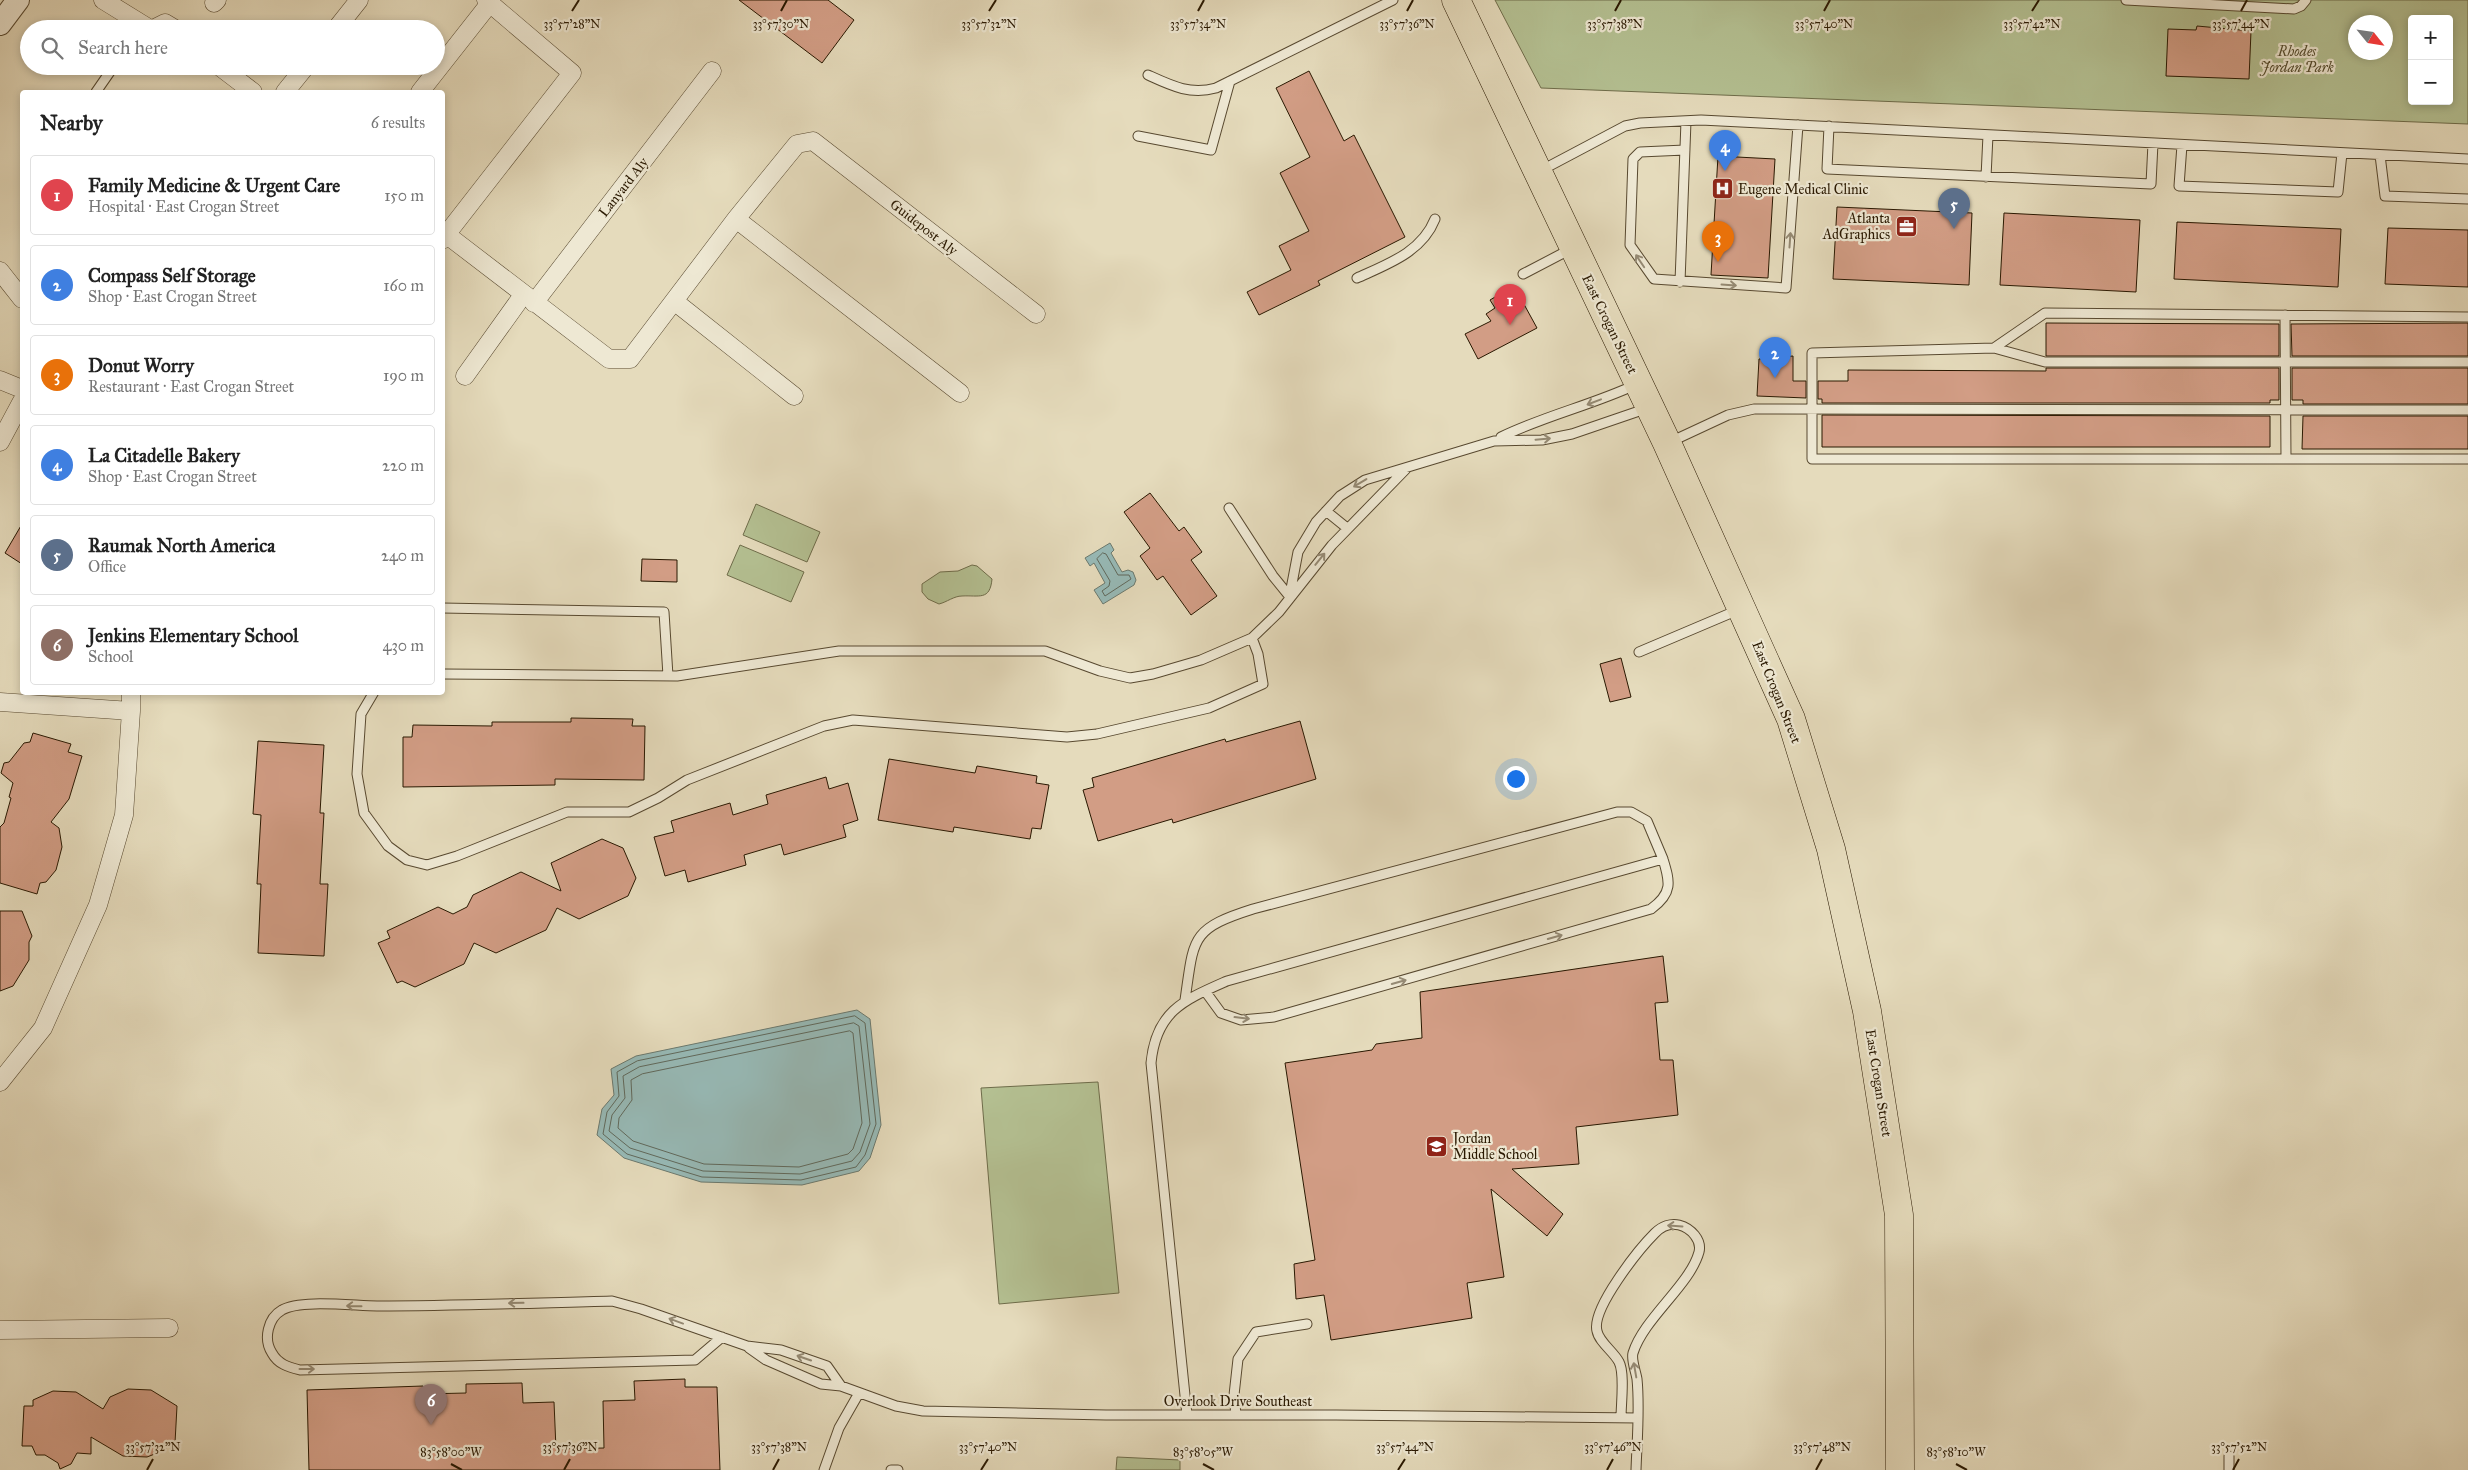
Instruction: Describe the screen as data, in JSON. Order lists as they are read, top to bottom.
{
  "streets": {
    "main road": ["East Crogan Street"],
    "street": ["Lanyard Aly", "Guidepost Aly"],
    "lane": ["Overlook Drive Southeast"]
  },
  "parks": ["Rhodes Jordan Park"],
  "places": {
    "hospital": ["Eugene Medical Clinic"],
    "office": ["Atlanta AdGraphics"],
    "school or university": ["Jordan Middle School"]
  },
  "north": "bottom right",
  "page": {
    "map_buttons": ["+", "−"],
    "search": "Search here",
    "heading": ["Nearby", "6 results"],
    "pins": [
      "4",
      "5",
      "3",
      "1",
      "2",
      "6"
    ],
    "list": [
      {
        "mark": "1",
        "name": "Family Medicine & Urgent Care",
        "note": "Hospital · East Crogan Street",
        "value": "150 m"
      },
      {
        "mark": "2",
        "name": "Compass Self Storage",
        "note": "Shop · East Crogan Street",
        "value": "160 m"
      },
      {
        "mark": "3",
        "name": "Donut Worry",
        "note": "Restaurant · East Crogan Street",
        "value": "190 m"
      },
      {
        "mark": "4",
        "name": "La Citadelle Bakery",
        "note": "Shop · East Crogan Street",
        "value": "220 m"
      },
      {
        "mark": "5",
        "name": "Raumak North America",
        "note": "Office",
        "value": "240 m"
      },
      {
        "mark": "6",
        "name": "Jenkins Elementary School",
        "note": "School",
        "value": "430 m"
      }
    ]
  },
  "coordinates": [
    "33°57'28\"N",
    "33°57'30\"N",
    "33°57'32\"N",
    "33°57'34\"N",
    "33°57'36\"N",
    "33°57'38\"N",
    "33°57'40\"N",
    "33°57'42\"N",
    "33°57'44\"N",
    "33°57'46\"N",
    "33°57'48\"N",
    "33°57'52\"N",
    "83°58'00\"W",
    "83°58'05\"W",
    "83°58'10\"W"
  ]
}
